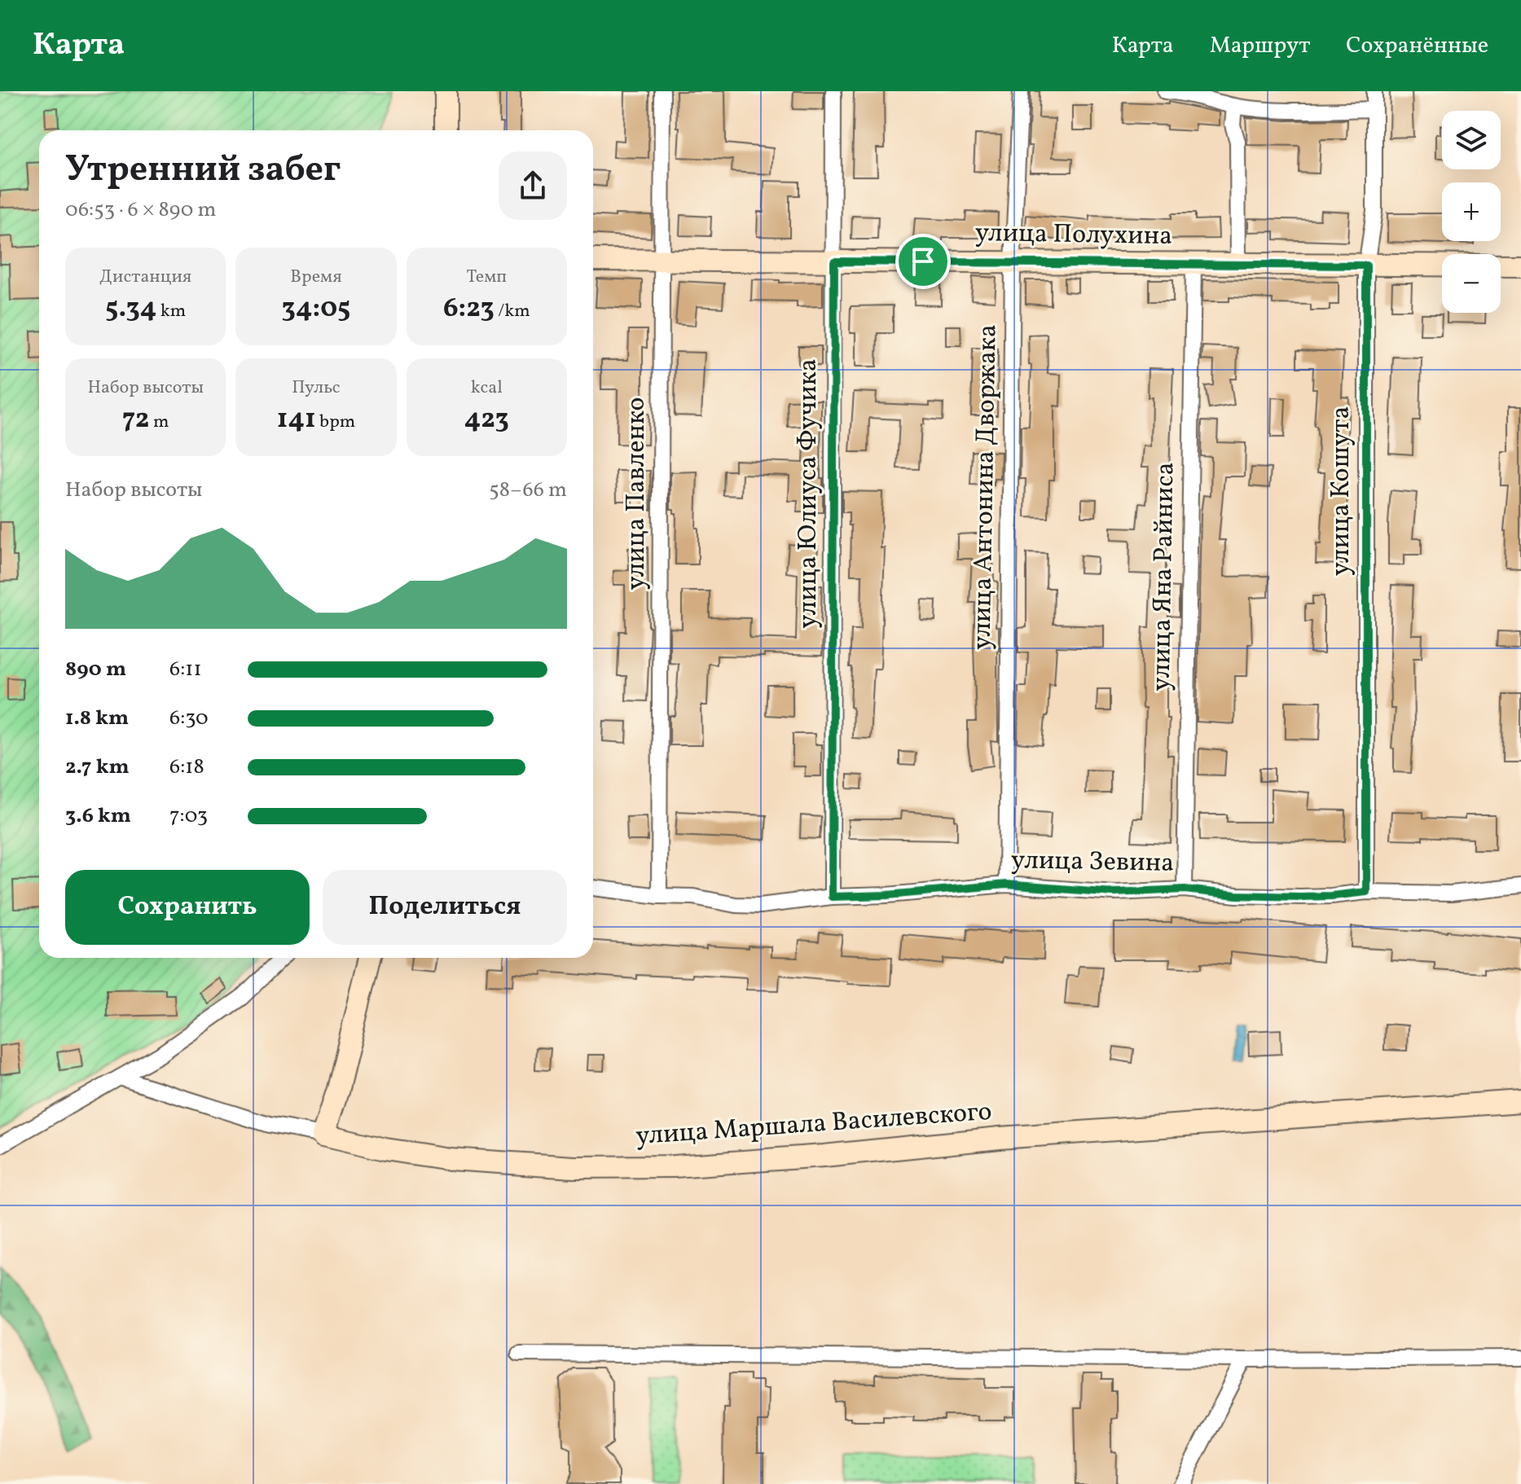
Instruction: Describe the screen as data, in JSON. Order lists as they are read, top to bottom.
{
  "streets": {
    "main road": ["улица Полухина", "улица Маршала Василевского"],
    "street": [
      "улица Антонина Дворжака",
      "улица Кошута",
      "улица Павленко",
      "улица Юлиуса Фучика",
      "улица Яна Райниса",
      "улица Зевина"
    ]
  },
  "crossings": [
    ["улица Полухина", "улица Антонина Дворжака"],
    ["улица Полухина", "улица Кошута"],
    ["улица Полухина", "улица Павленко"],
    ["улица Полухина", "улица Юлиуса Фучика"],
    ["улица Полухина", "улица Яна Райниса"],
    ["улица Антонина Дворжака", "улица Зевина"],
    ["улица Кошута", "улица Зевина"],
    ["улица Павленко", "улица Зевина"],
    ["улица Юлиуса Фучика", "улица Зевина"],
    ["улица Яна Райниса", "улица Зевина"]
  ],
  "page": {
    "header": "Карта",
    "nav": ["Карта", "Маршрут", "Сохранённые"],
    "map_buttons": ["+", "−"],
    "heading": ["Утренний забег", "06:53 · 6 × 890 m"],
    "stats": [
      ["Дистанция", "5.34 km"],
      ["Время", "34:05"],
      ["Темп", "6:23 /km"],
      ["Набор высоты", "72 m"],
      ["Пульс", "141 bpm"],
      ["kcal", "423"]
    ],
    "chart": ["Набор высоты", "58–66 m"],
    "list": [
      {
        "name": "890 m",
        "note": "6:11"
      },
      {
        "name": "1.8 km",
        "note": "6:30"
      },
      {
        "name": "2.7 km",
        "note": "6:18"
      },
      {
        "name": "3.6 km",
        "note": "7:03"
      }
    ],
    "buttons": ["Сохранить", "Поделиться"]
  }
}
